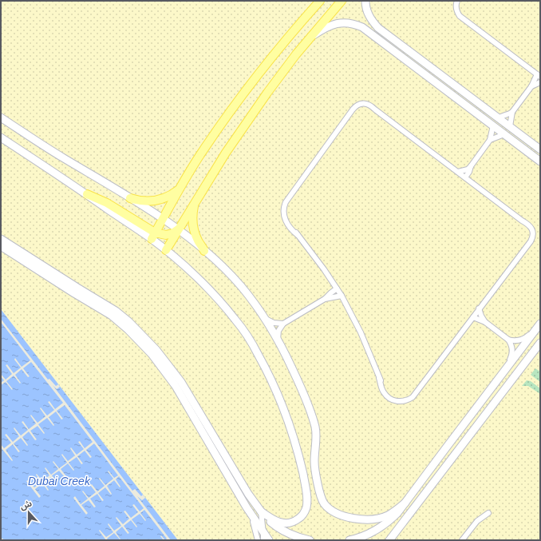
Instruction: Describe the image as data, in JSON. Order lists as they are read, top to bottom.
{
  "water": ["Dubai Creek"],
  "north": "top"
}
